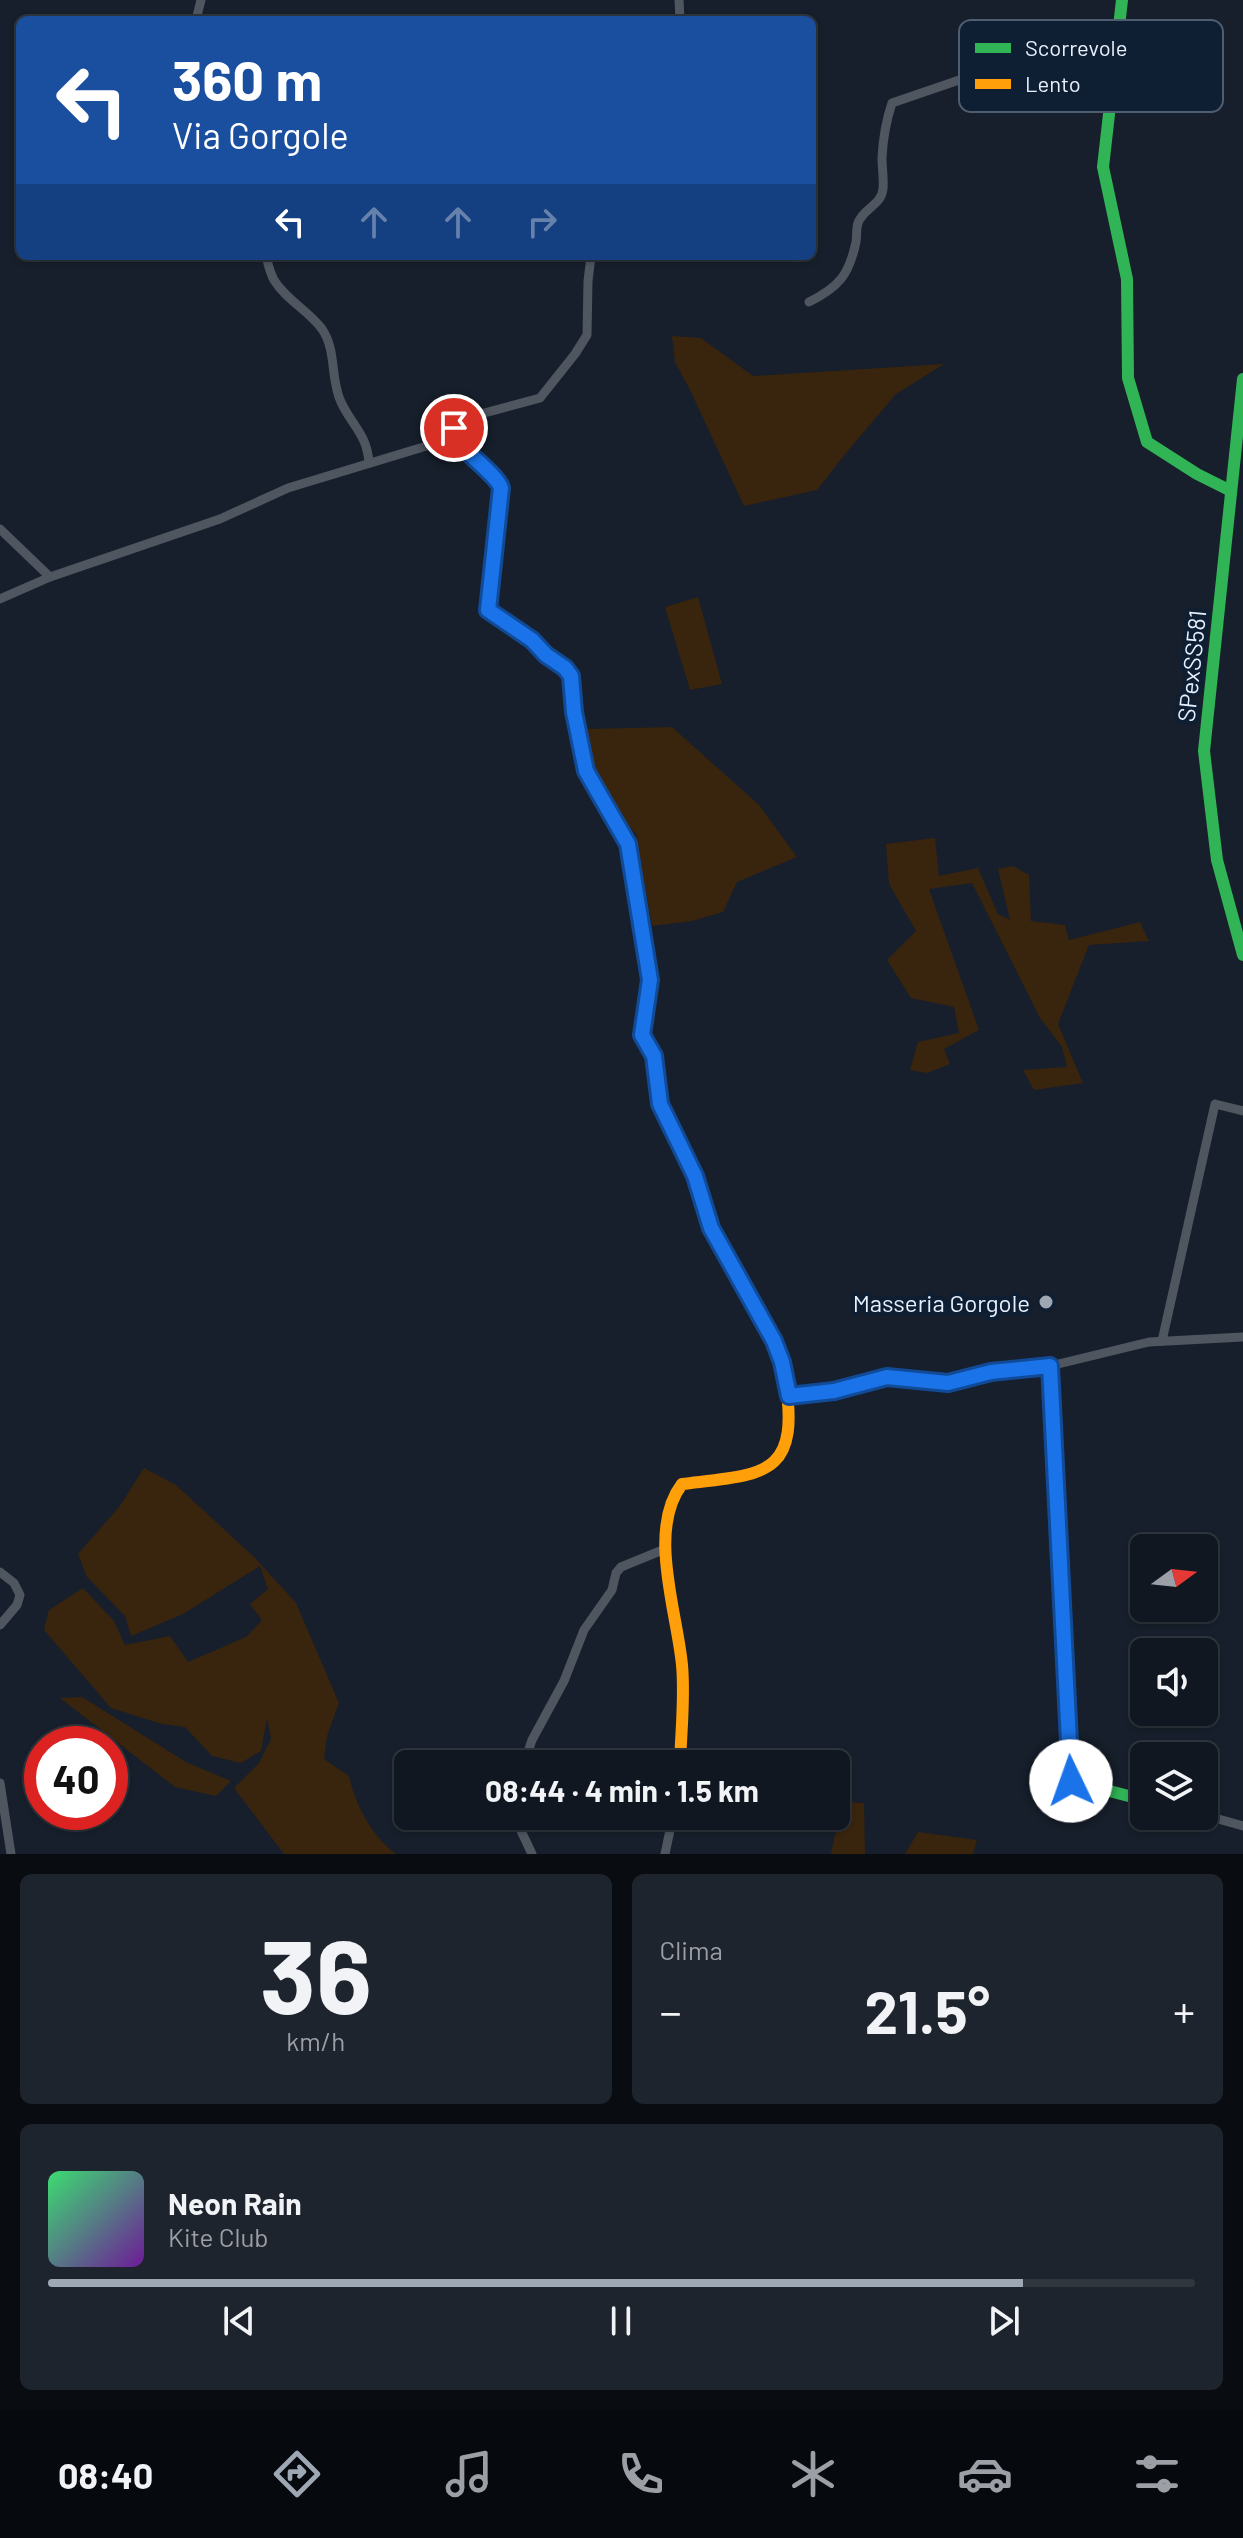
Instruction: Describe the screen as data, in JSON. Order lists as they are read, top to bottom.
{
  "streets": {
    "street": ["SPexSS581"]
  },
  "places": ["Masseria Gorgole"],
  "legend": ["Scorrevole", "Lento"],
  "north": "right",
  "page": {
    "turn": ["360 m", "Via Gorgole"],
    "limit": "40",
    "trip": "08:44 · 4 min · 1.5 km",
    "tile": [
      ["36", "km/h"],
      "Clima"
    ],
    "heat": ["−", "21.5°", "+"],
    "song": ["Neon Rain", "Kite Club"],
    "tabs": "08:40"
  }
}
